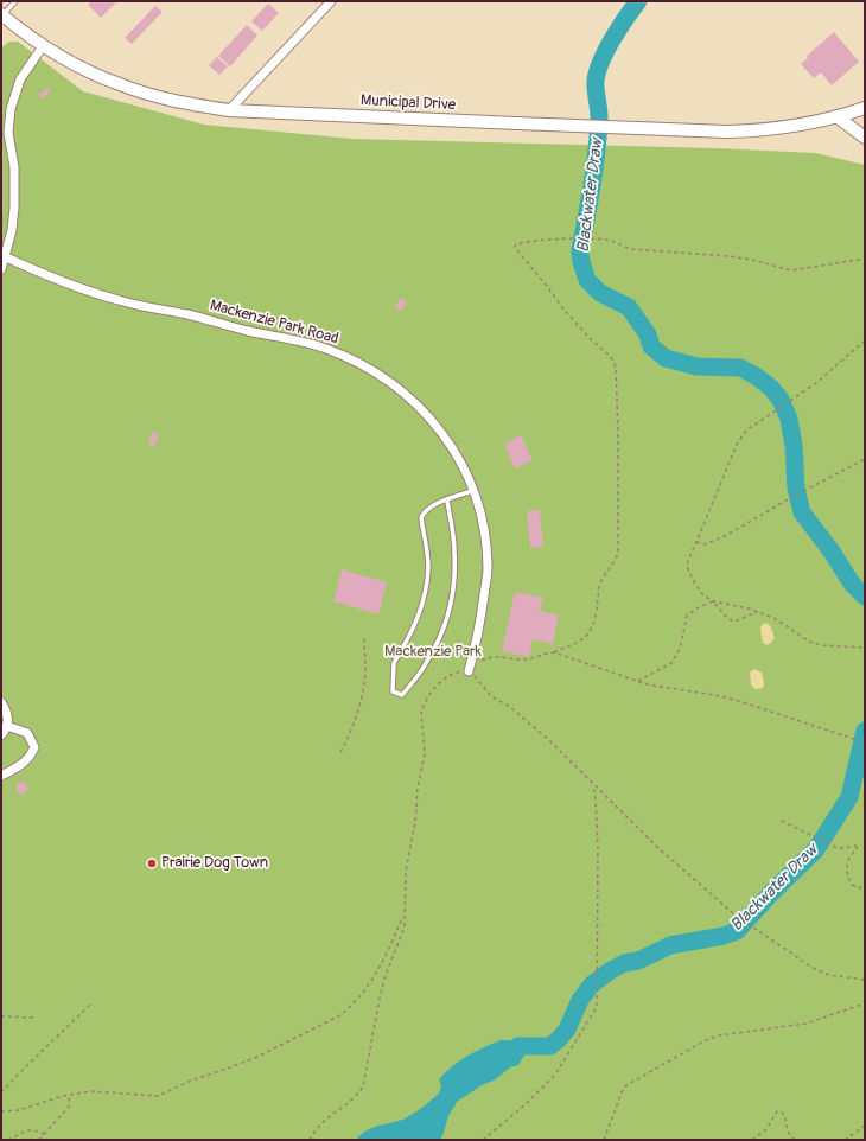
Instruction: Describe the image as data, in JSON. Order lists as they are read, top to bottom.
{
  "streets": {
    "street": ["Municipal Drive", "Mackenzie Park Road"]
  },
  "water": ["Blackwater Draw"],
  "parks": ["Mackenzie Park"],
  "places": ["Prairie Dog Town"]
}
